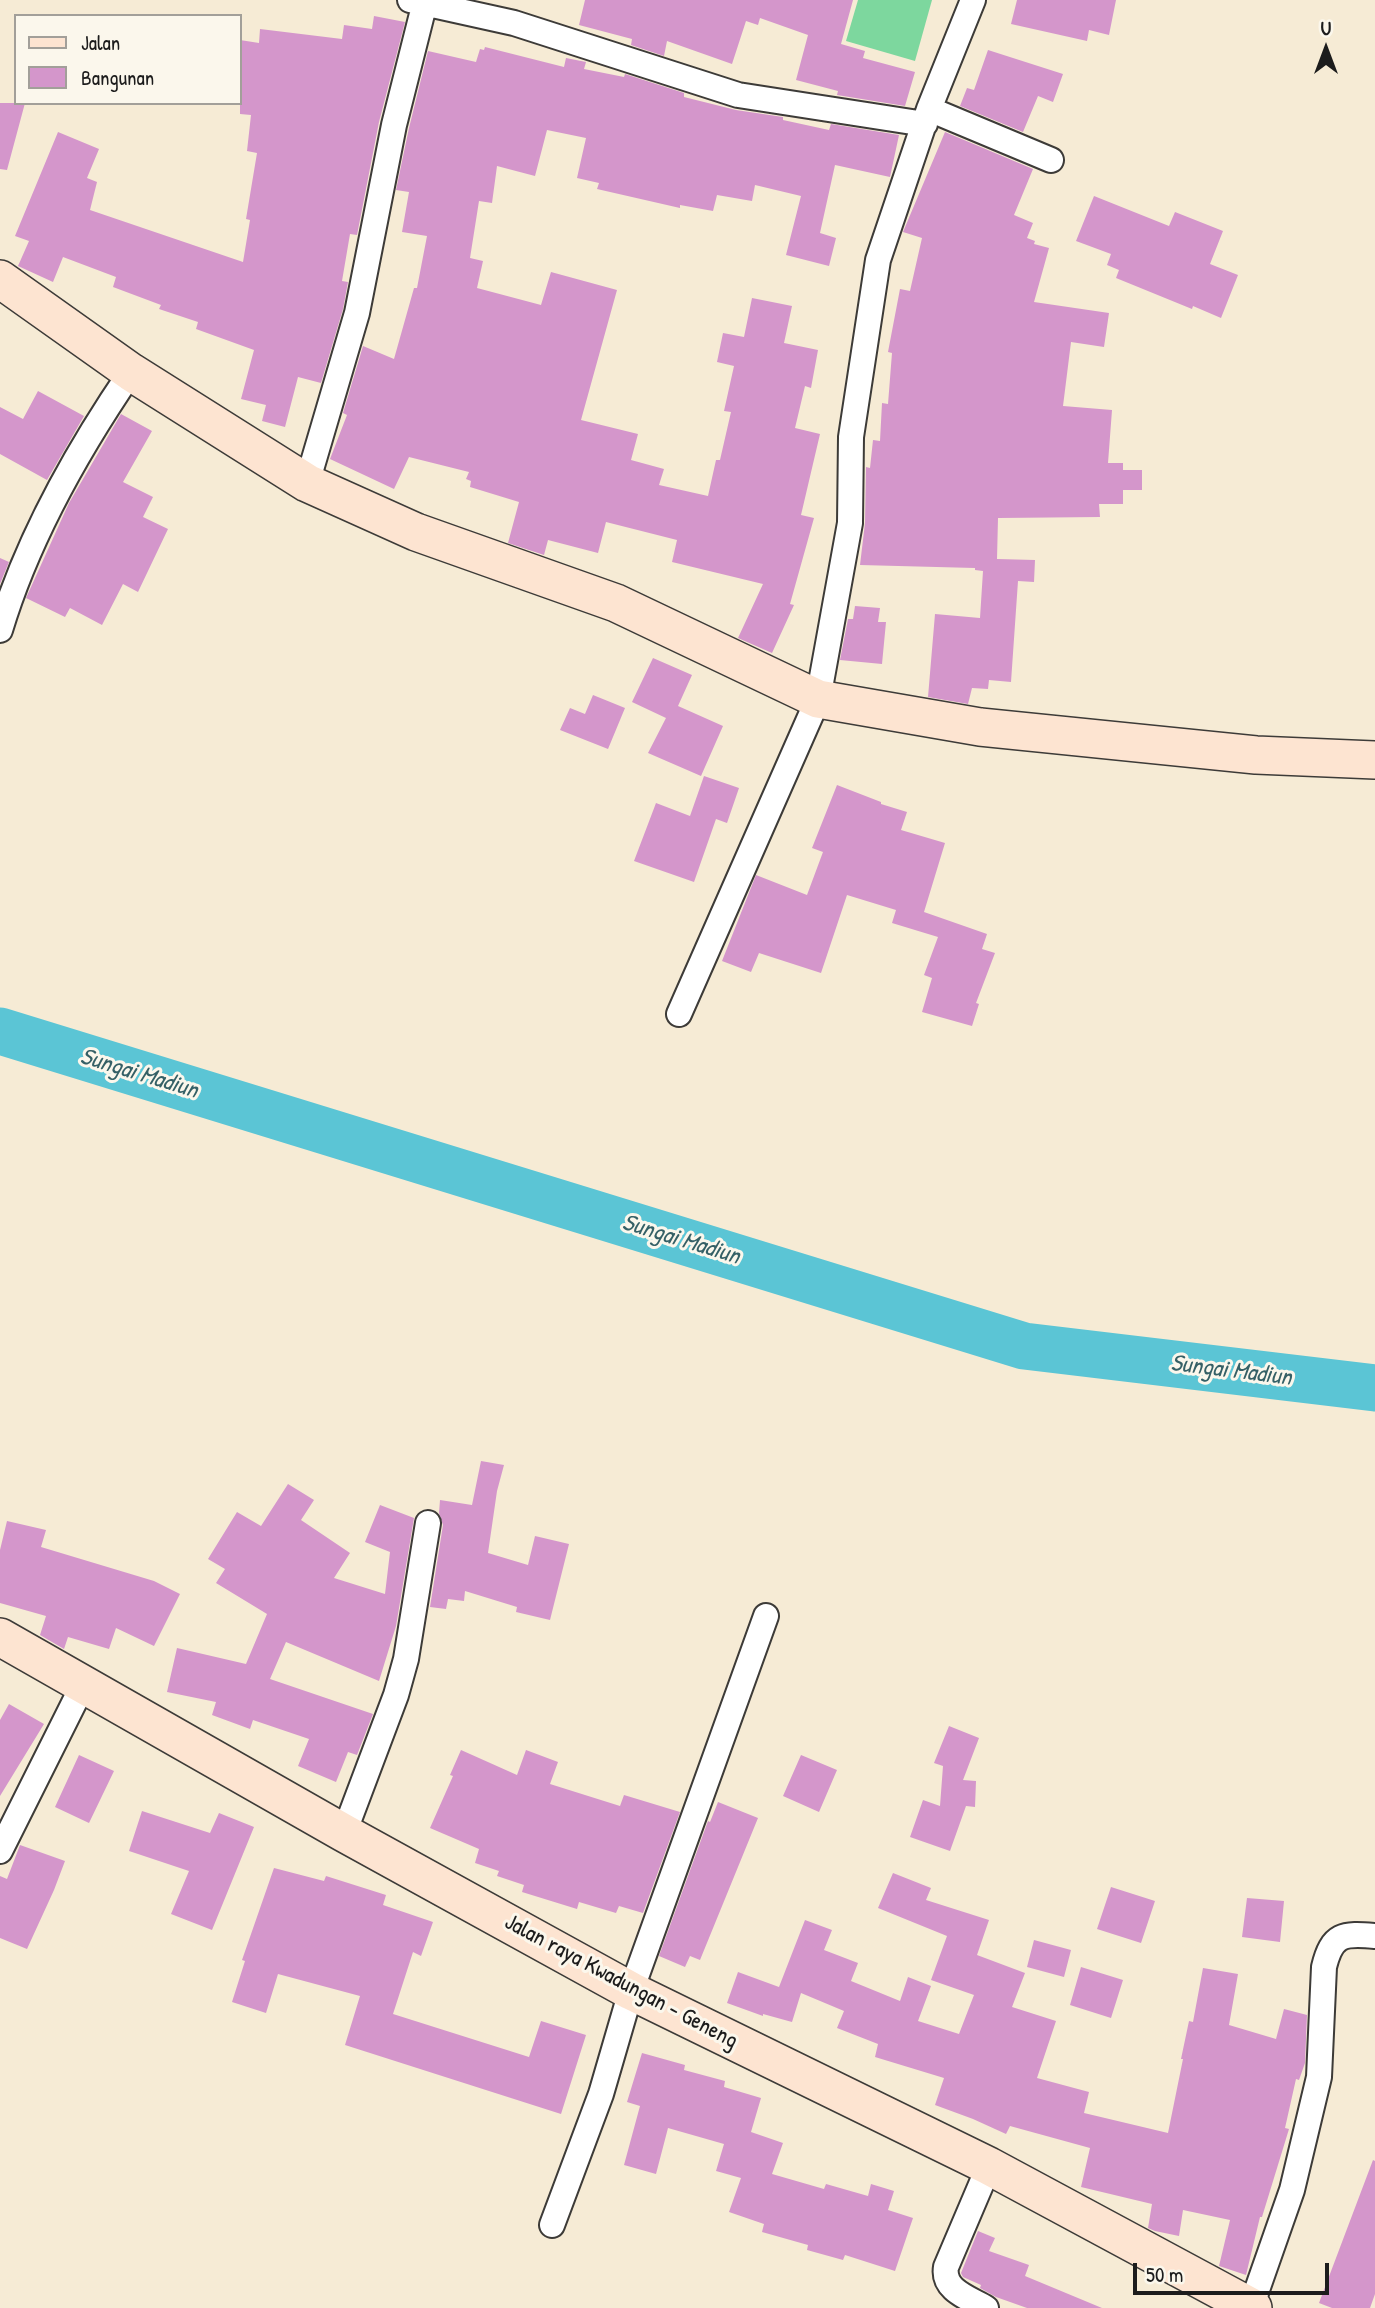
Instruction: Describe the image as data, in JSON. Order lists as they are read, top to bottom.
{
  "streets": {
    "street": ["Jalan raya Kwadungan - Geneng"]
  },
  "water": ["Sungai Madiun"],
  "legend": ["Jalan", "Bangunan"],
  "scale_bar": "50 m",
  "north": "top"
}
